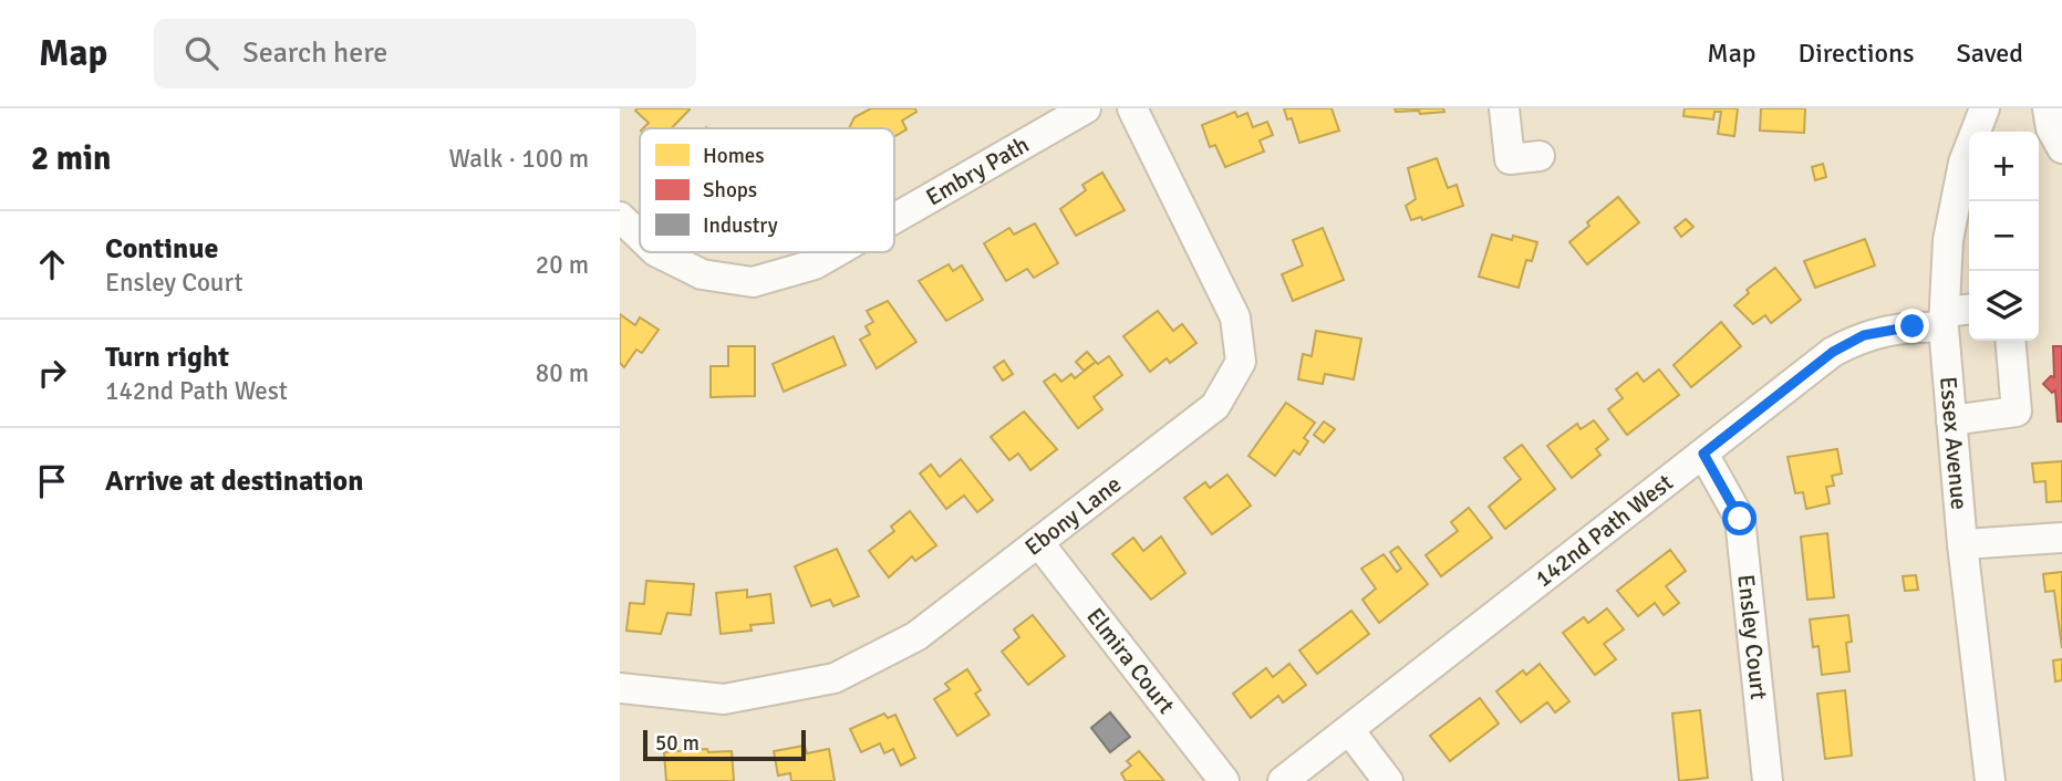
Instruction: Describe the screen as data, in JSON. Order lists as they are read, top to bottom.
{
  "streets": {
    "street": [
      "Embry Path",
      "Essex Avenue",
      "Ebony Lane",
      "142nd Path West",
      "Ensley Court",
      "Elmira Court"
    ]
  },
  "crossings": [
    ["Essex Avenue", "142nd Path West"],
    ["Ebony Lane", "Elmira Court"],
    ["142nd Path West", "Ensley Court"]
  ],
  "legend": ["Homes", "Shops", "Industry"],
  "scale_bar": "50 m",
  "page": {
    "header": "Map",
    "search": "Search here",
    "nav": ["Map", "Directions", "Saved"],
    "heading": ["2 min", "Walk · 100 m"],
    "map_buttons": ["+", "−"],
    "list": [
      ["Continue", "Ensley Court", "20 m"],
      ["Turn right", "142nd Path West", "80 m"],
      "Arrive at destination"
    ],
    "scale": "50 m"
  }
}
